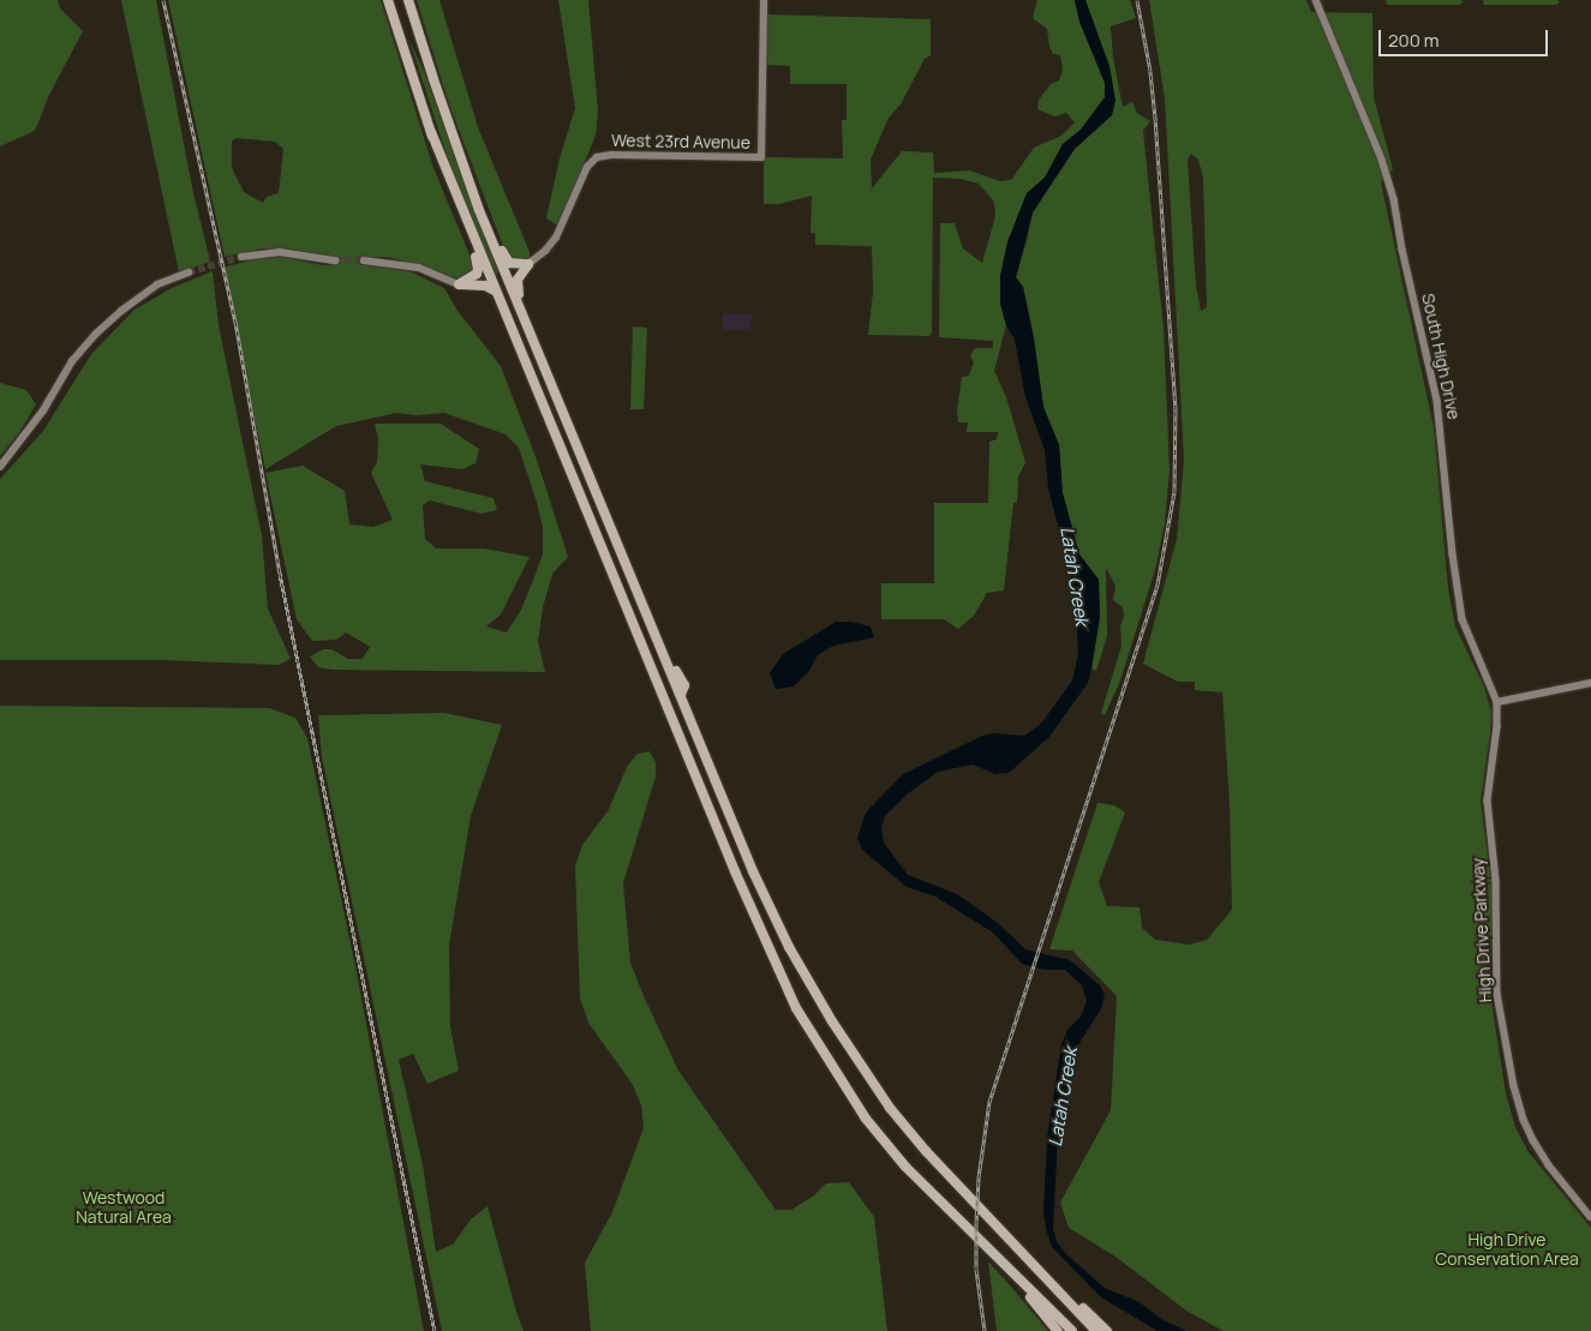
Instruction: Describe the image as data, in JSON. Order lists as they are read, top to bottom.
{
  "streets": {
    "main road": ["West 23rd Avenue", "South High Drive", "High Drive Parkway"]
  },
  "crossings": [
    ["South High Drive", "High Drive Parkway"]
  ],
  "water": ["Latah Creek"],
  "parks": ["Westwood Natural Area", "High Drive Conservation Area"],
  "scale_bar": "200 m"
}
